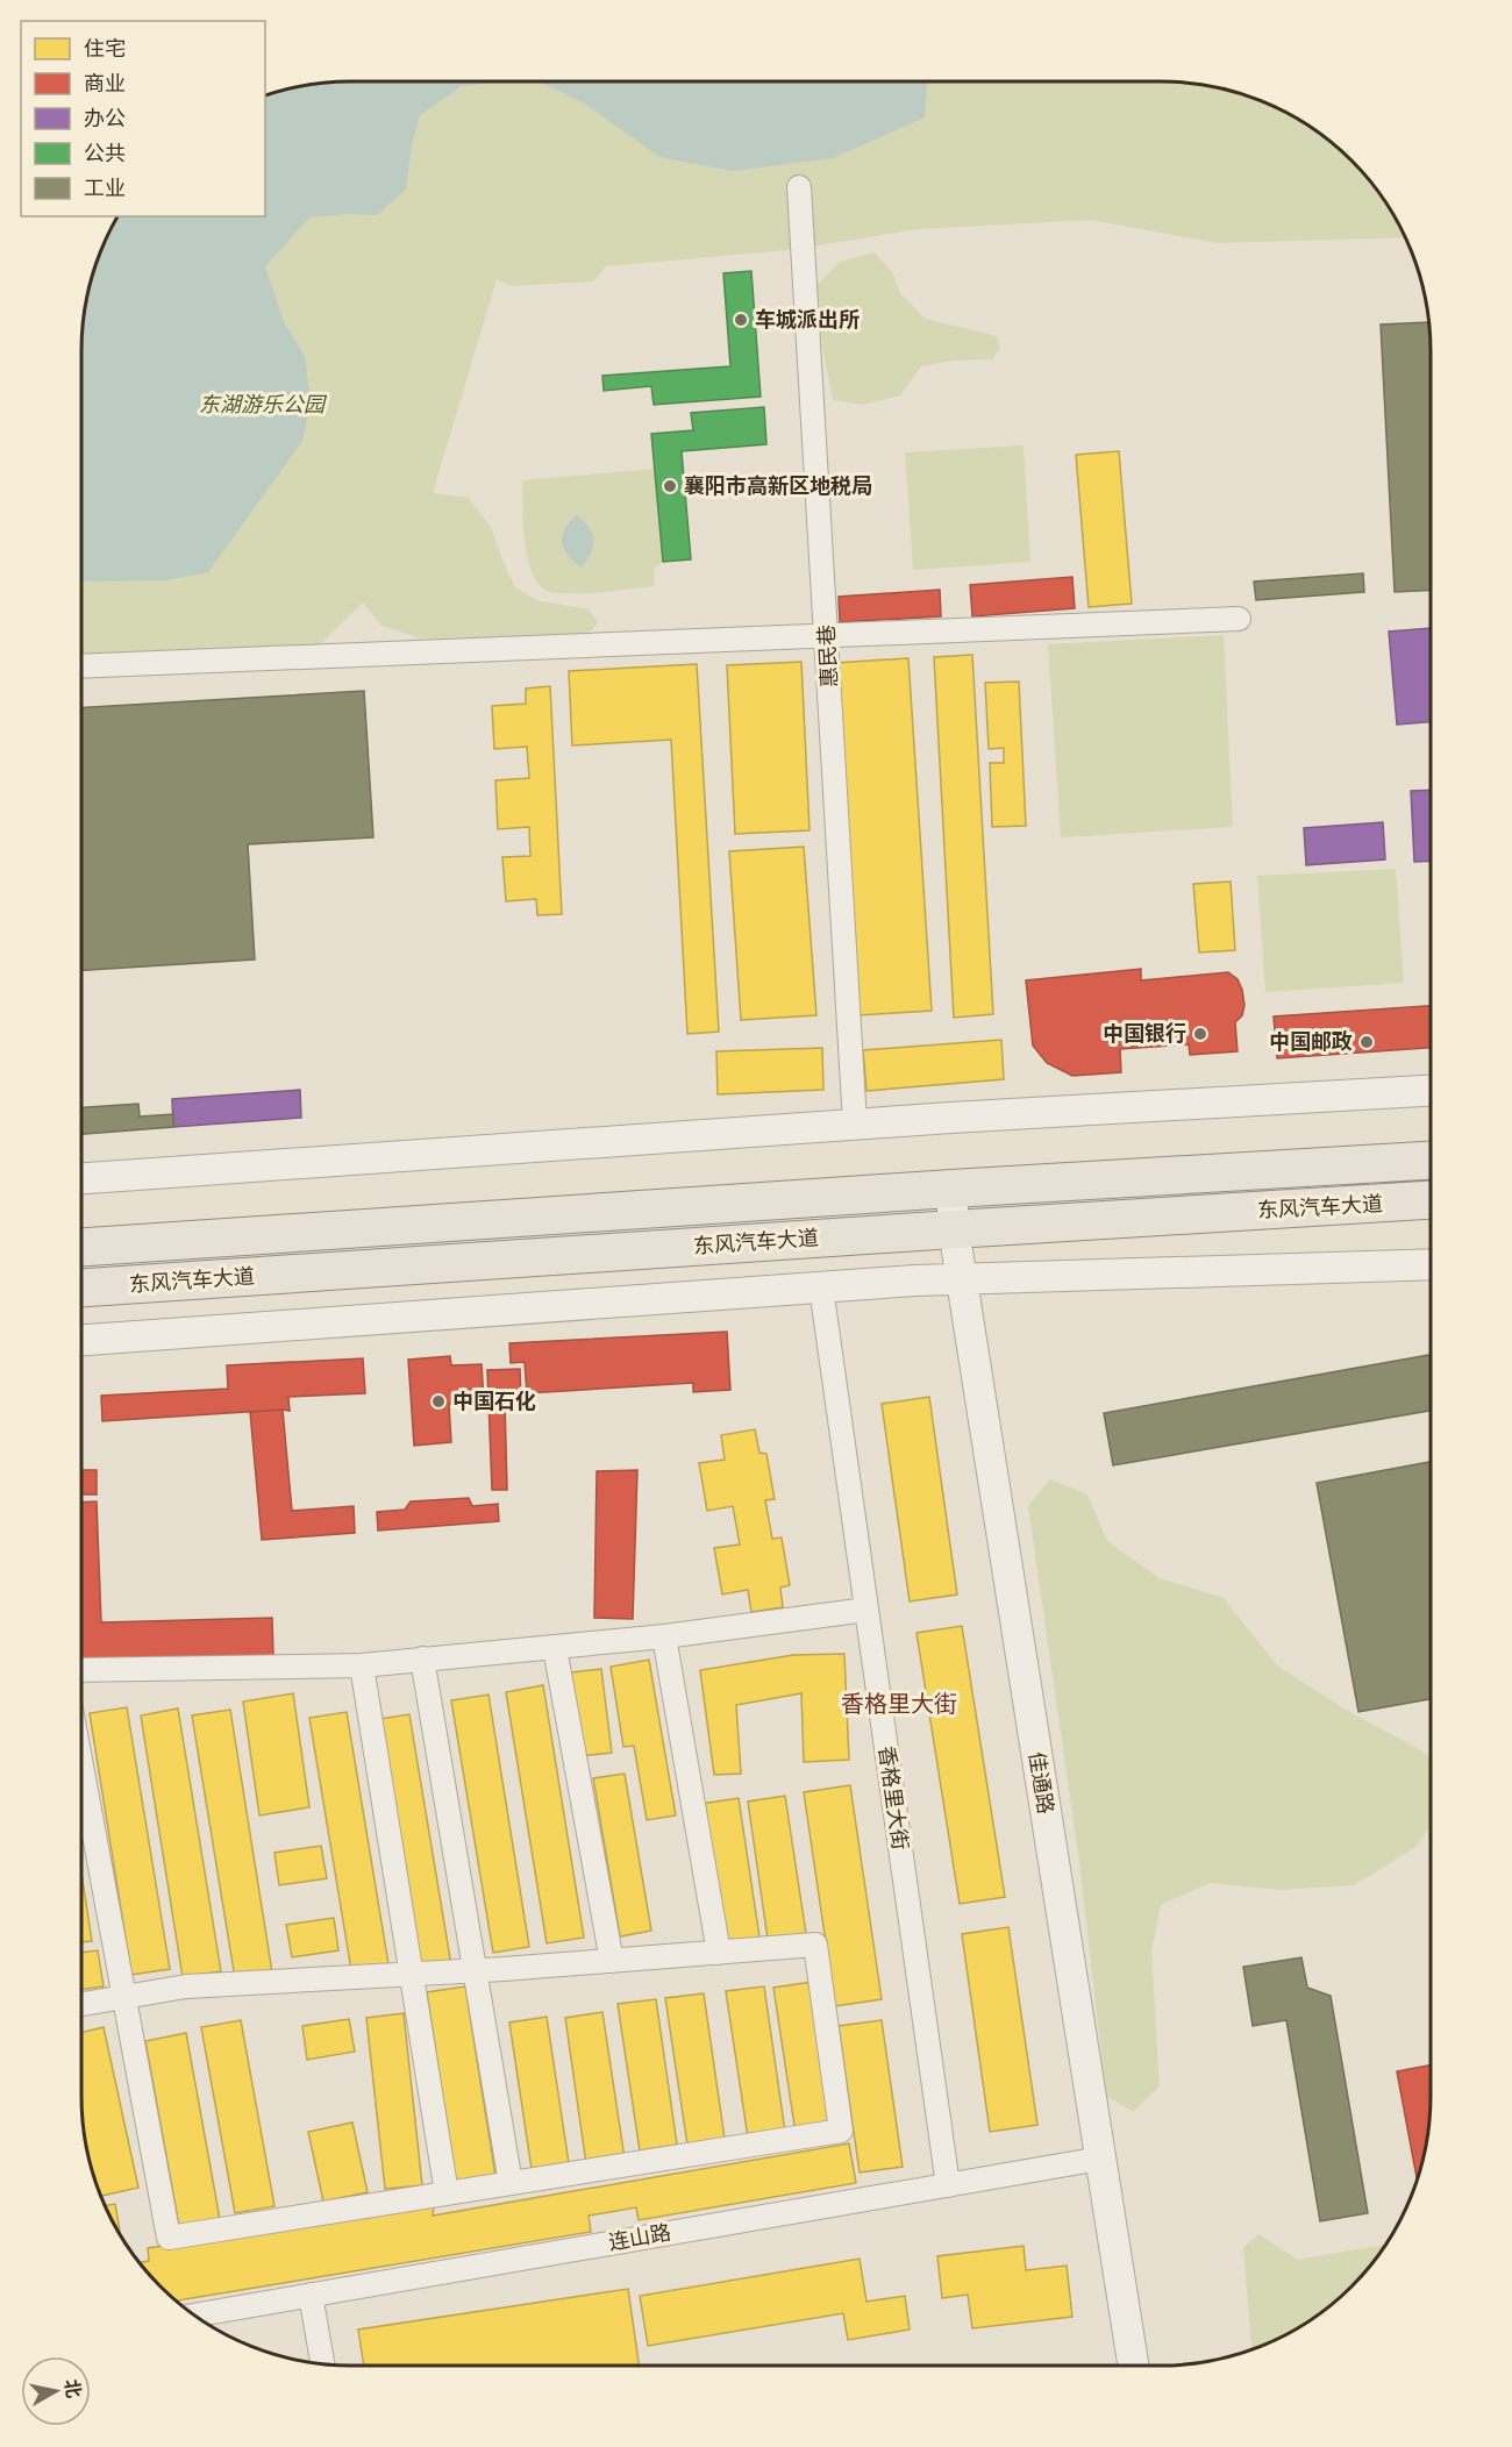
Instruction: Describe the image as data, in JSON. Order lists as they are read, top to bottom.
{
  "streets": {
    "main road": ["东风汽车大道"],
    "street": [
      "惠民巷",
      "佳通路",
      "香格里大街",
      "连山路"
    ]
  },
  "crossings": [
    ["东风汽车大道", "佳通路"],
    ["佳通路", "连山路"],
    ["香格里大街", "连山路"]
  ],
  "districts": ["香格里大街"],
  "parks": ["东湖游乐公园"],
  "places": [
    "车城派出所",
    "襄阳市高新区地税局",
    "中国银行",
    "中国邮政",
    "中国石化"
  ],
  "legend": [
    "住宅",
    "商业",
    "办公",
    "公共",
    "工业"
  ],
  "north": "right"
}
